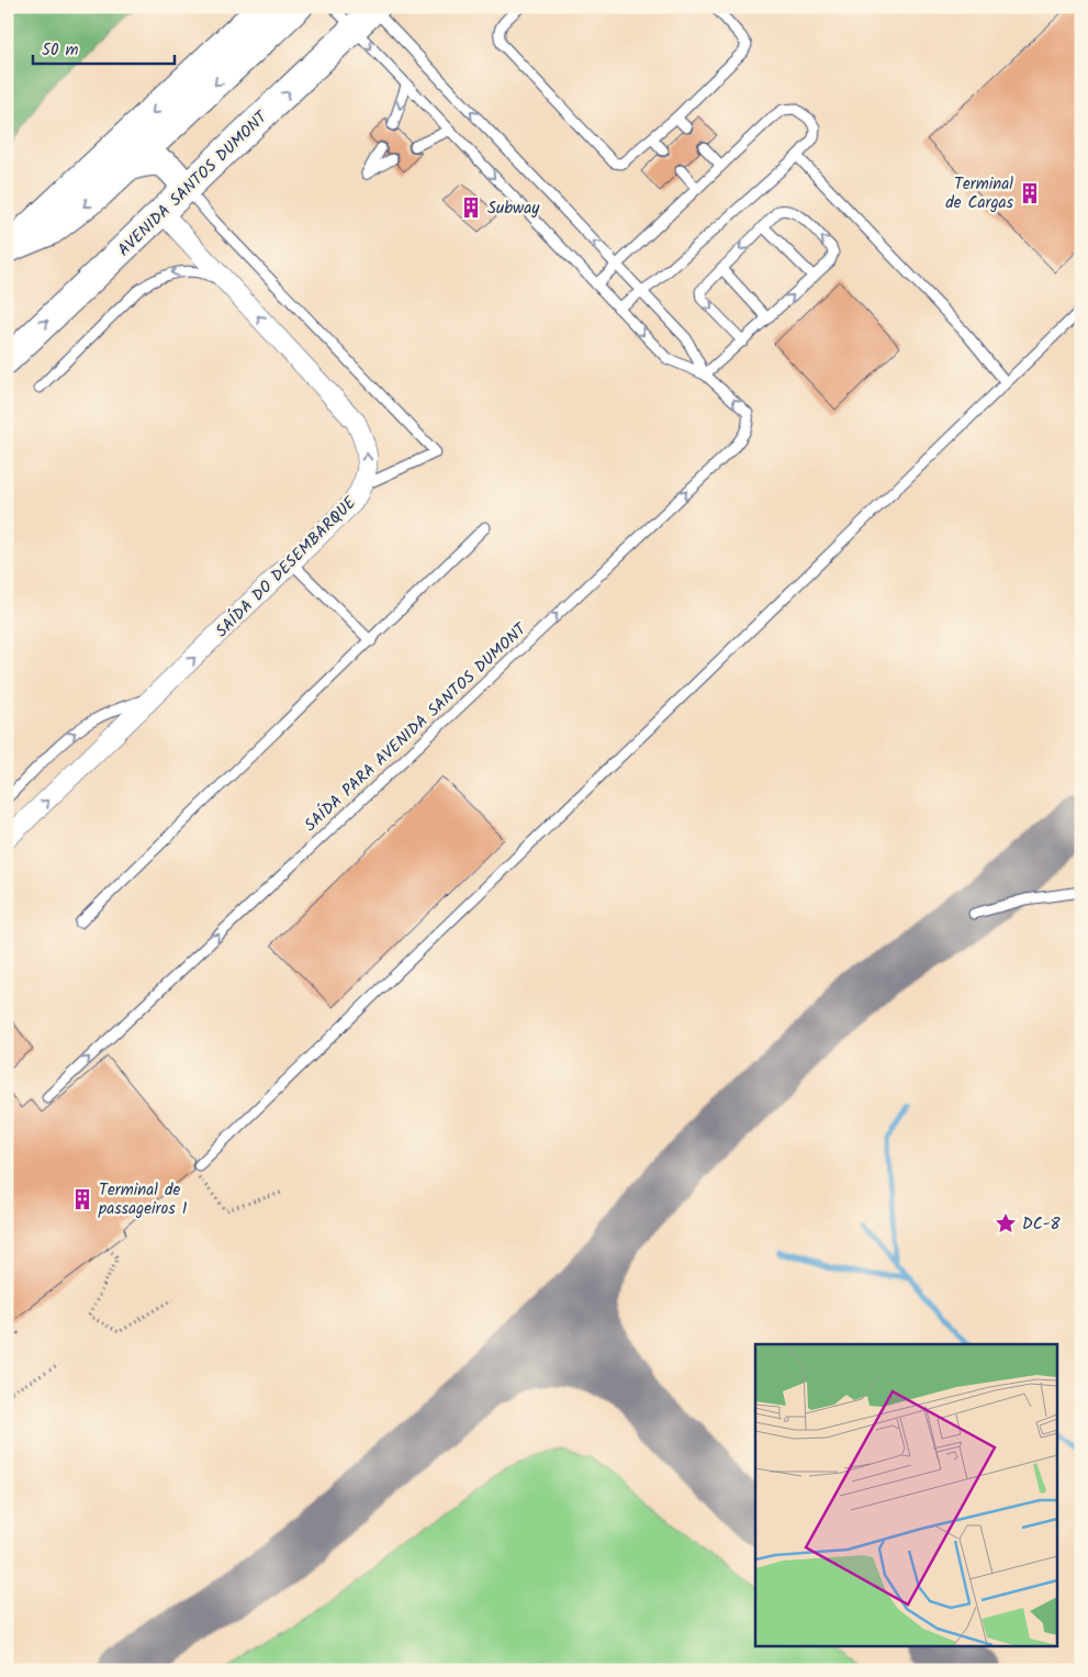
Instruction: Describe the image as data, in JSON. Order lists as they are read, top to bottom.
{
  "streets": {
    "main road": ["AVENIDA SANTOS DUMONT"],
    "street": ["SAÍDA DO DESEMBARQUE"],
    "lane": ["SAÍDA PARA AVENIDA SANTOS DUMONT"]
  },
  "crossings": [
    ["AVENIDA SANTOS DUMONT", "SAÍDA DO DESEMBARQUE"]
  ],
  "one_way": ["SAÍDA PARA AVENIDA SANTOS DUMONT"],
  "places": {
    "building": ["Terminal de Cargas", "Subway", "Terminal de passageiros 1"],
    "place": ["DC-8"]
  },
  "scale_bar": "50 m"
}
